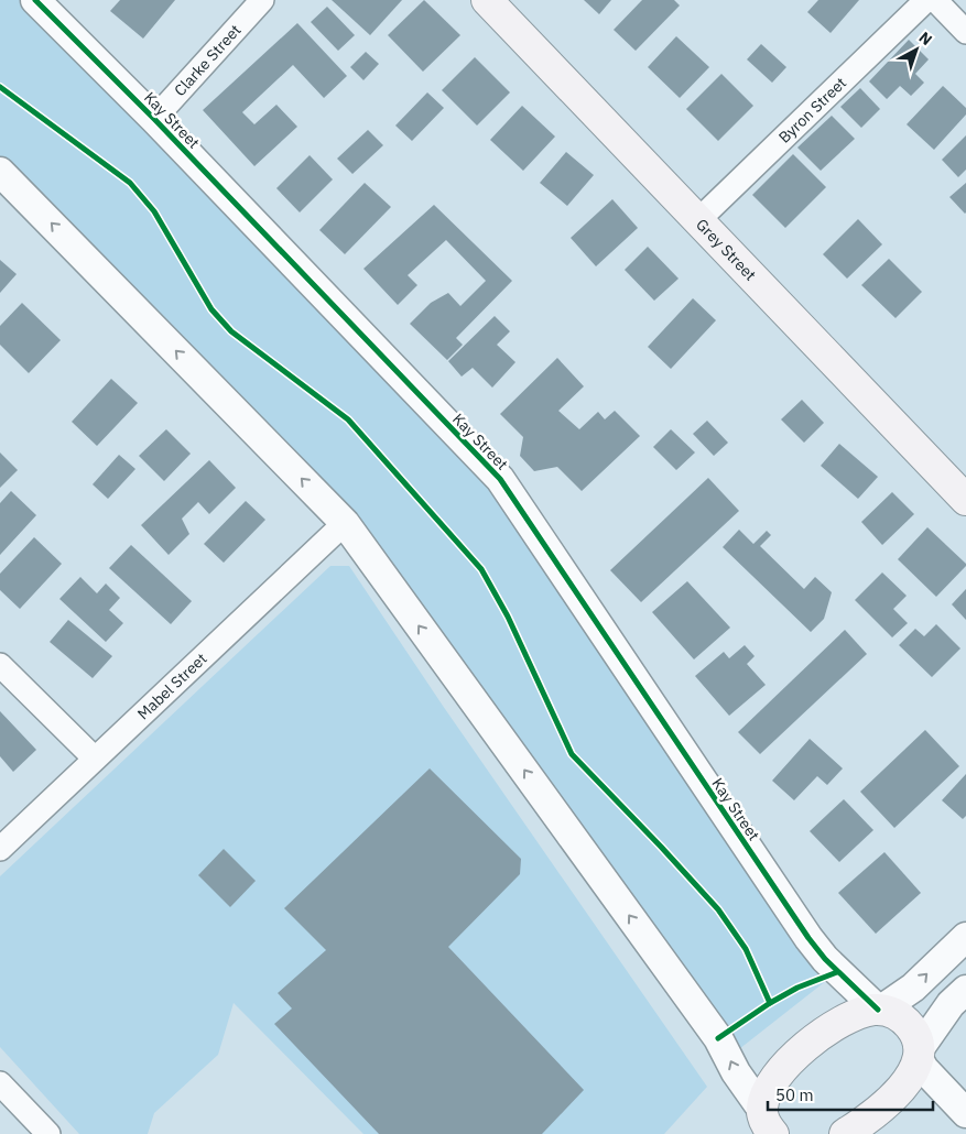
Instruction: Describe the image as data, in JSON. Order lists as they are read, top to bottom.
{
  "streets": {
    "main road": ["Grey Street"],
    "street": [
      "Clarke Street",
      "Byron Street",
      "Kay Street",
      "Mabel Street"
    ]
  },
  "crossings": [
    ["Clarke Street", "Kay Street"],
    ["Byron Street", "Grey Street"]
  ],
  "scale_bar": "50 m",
  "north": "top right"
}
